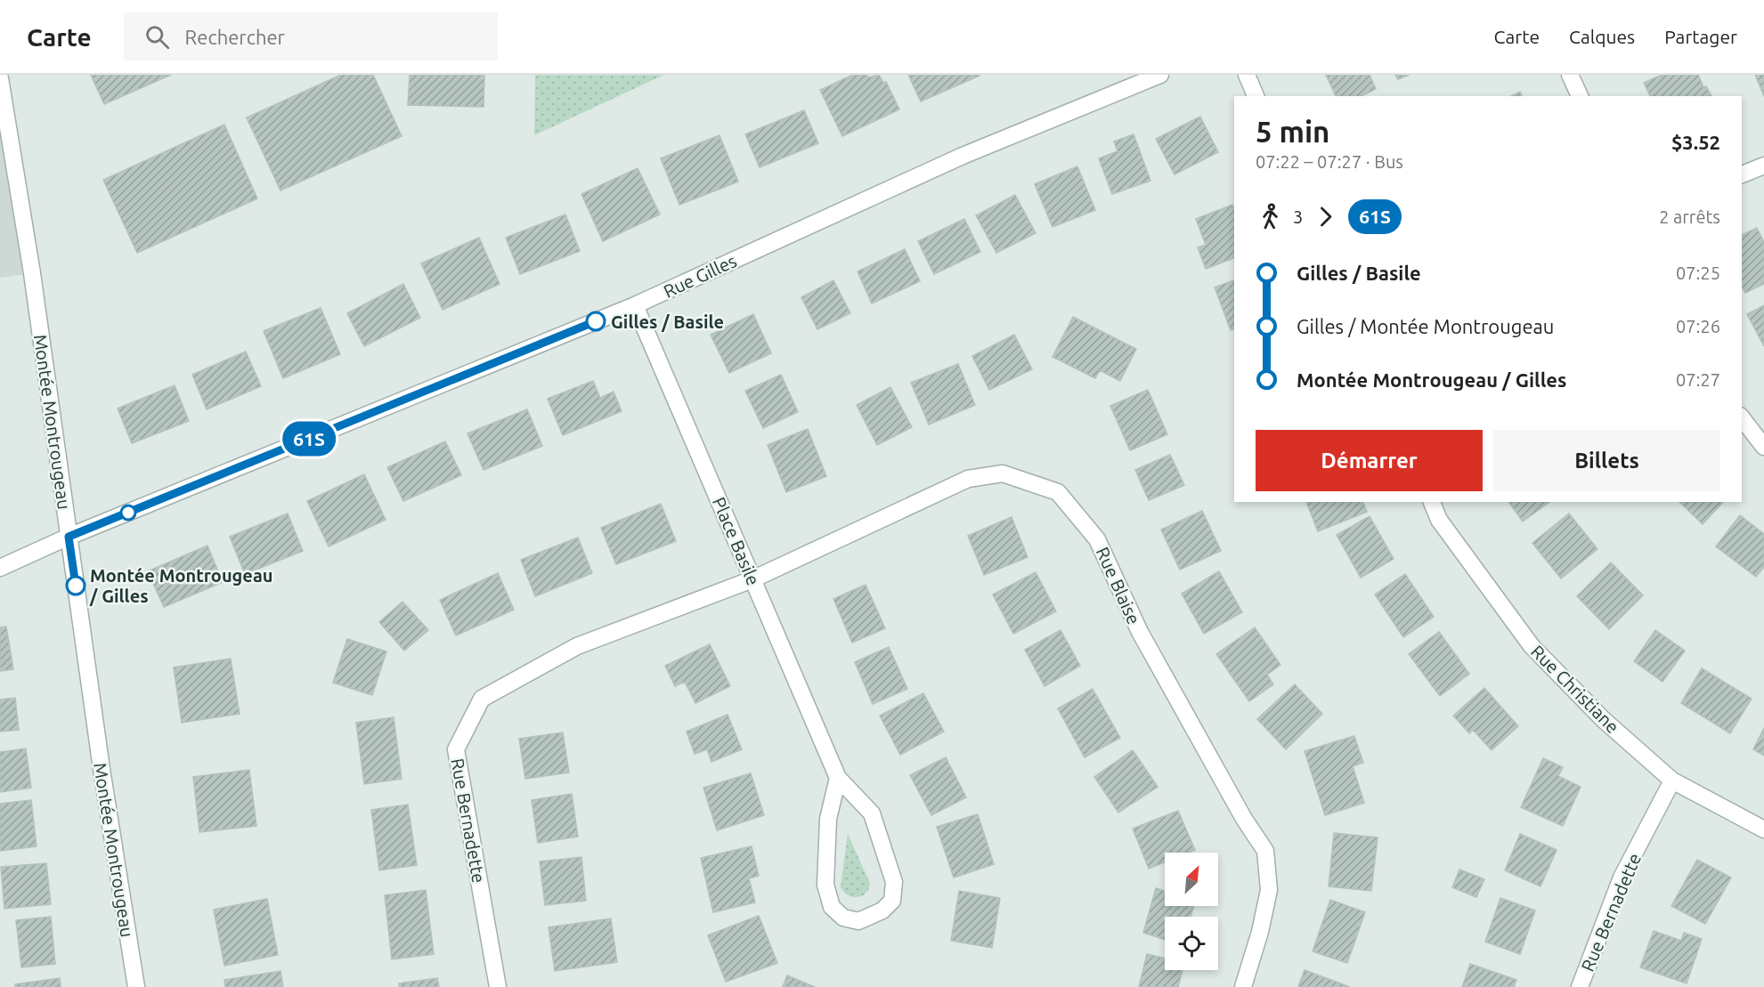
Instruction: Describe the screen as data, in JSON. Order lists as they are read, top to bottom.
{
  "streets": {
    "street": [
      "Rue Gilles",
      "Montée Montrougeau",
      "Place Basile",
      "Rue Blaise",
      "Rue Christiane",
      "Rue Bernadette"
    ]
  },
  "crossings": [
    ["Rue Gilles", "Montée Montrougeau"],
    ["Rue Gilles", "Place Basile"],
    ["Place Basile", "Rue Blaise"],
    ["Place Basile", "Rue Bernadette"],
    ["Rue Blaise", "Rue Bernadette"],
    ["Rue Christiane", "Rue Bernadette"]
  ],
  "places": ["Gilles / Basile", "Montée Montrougeau / Gilles"],
  "lines": ["bus line 61S"],
  "north": "top right",
  "page": {
    "header": "Carte",
    "search": "Rechercher",
    "nav": ["Carte", "Calques", "Partager"],
    "on_map": "61S",
    "heading": ["5 min", "07:22 – 07:27 · Bus", "$3.52"],
    "legs": ["3", "61S", "2 arrêts"],
    "list": [
      {
        "name": "Gilles / Basile",
        "value": "07:25"
      },
      {
        "name": "Gilles / Montée Montrougeau",
        "value": "07:26"
      },
      {
        "name": "Montée Montrougeau / Gilles",
        "value": "07:27"
      }
    ],
    "buttons": ["Démarrer", "Billets"]
  }
}
